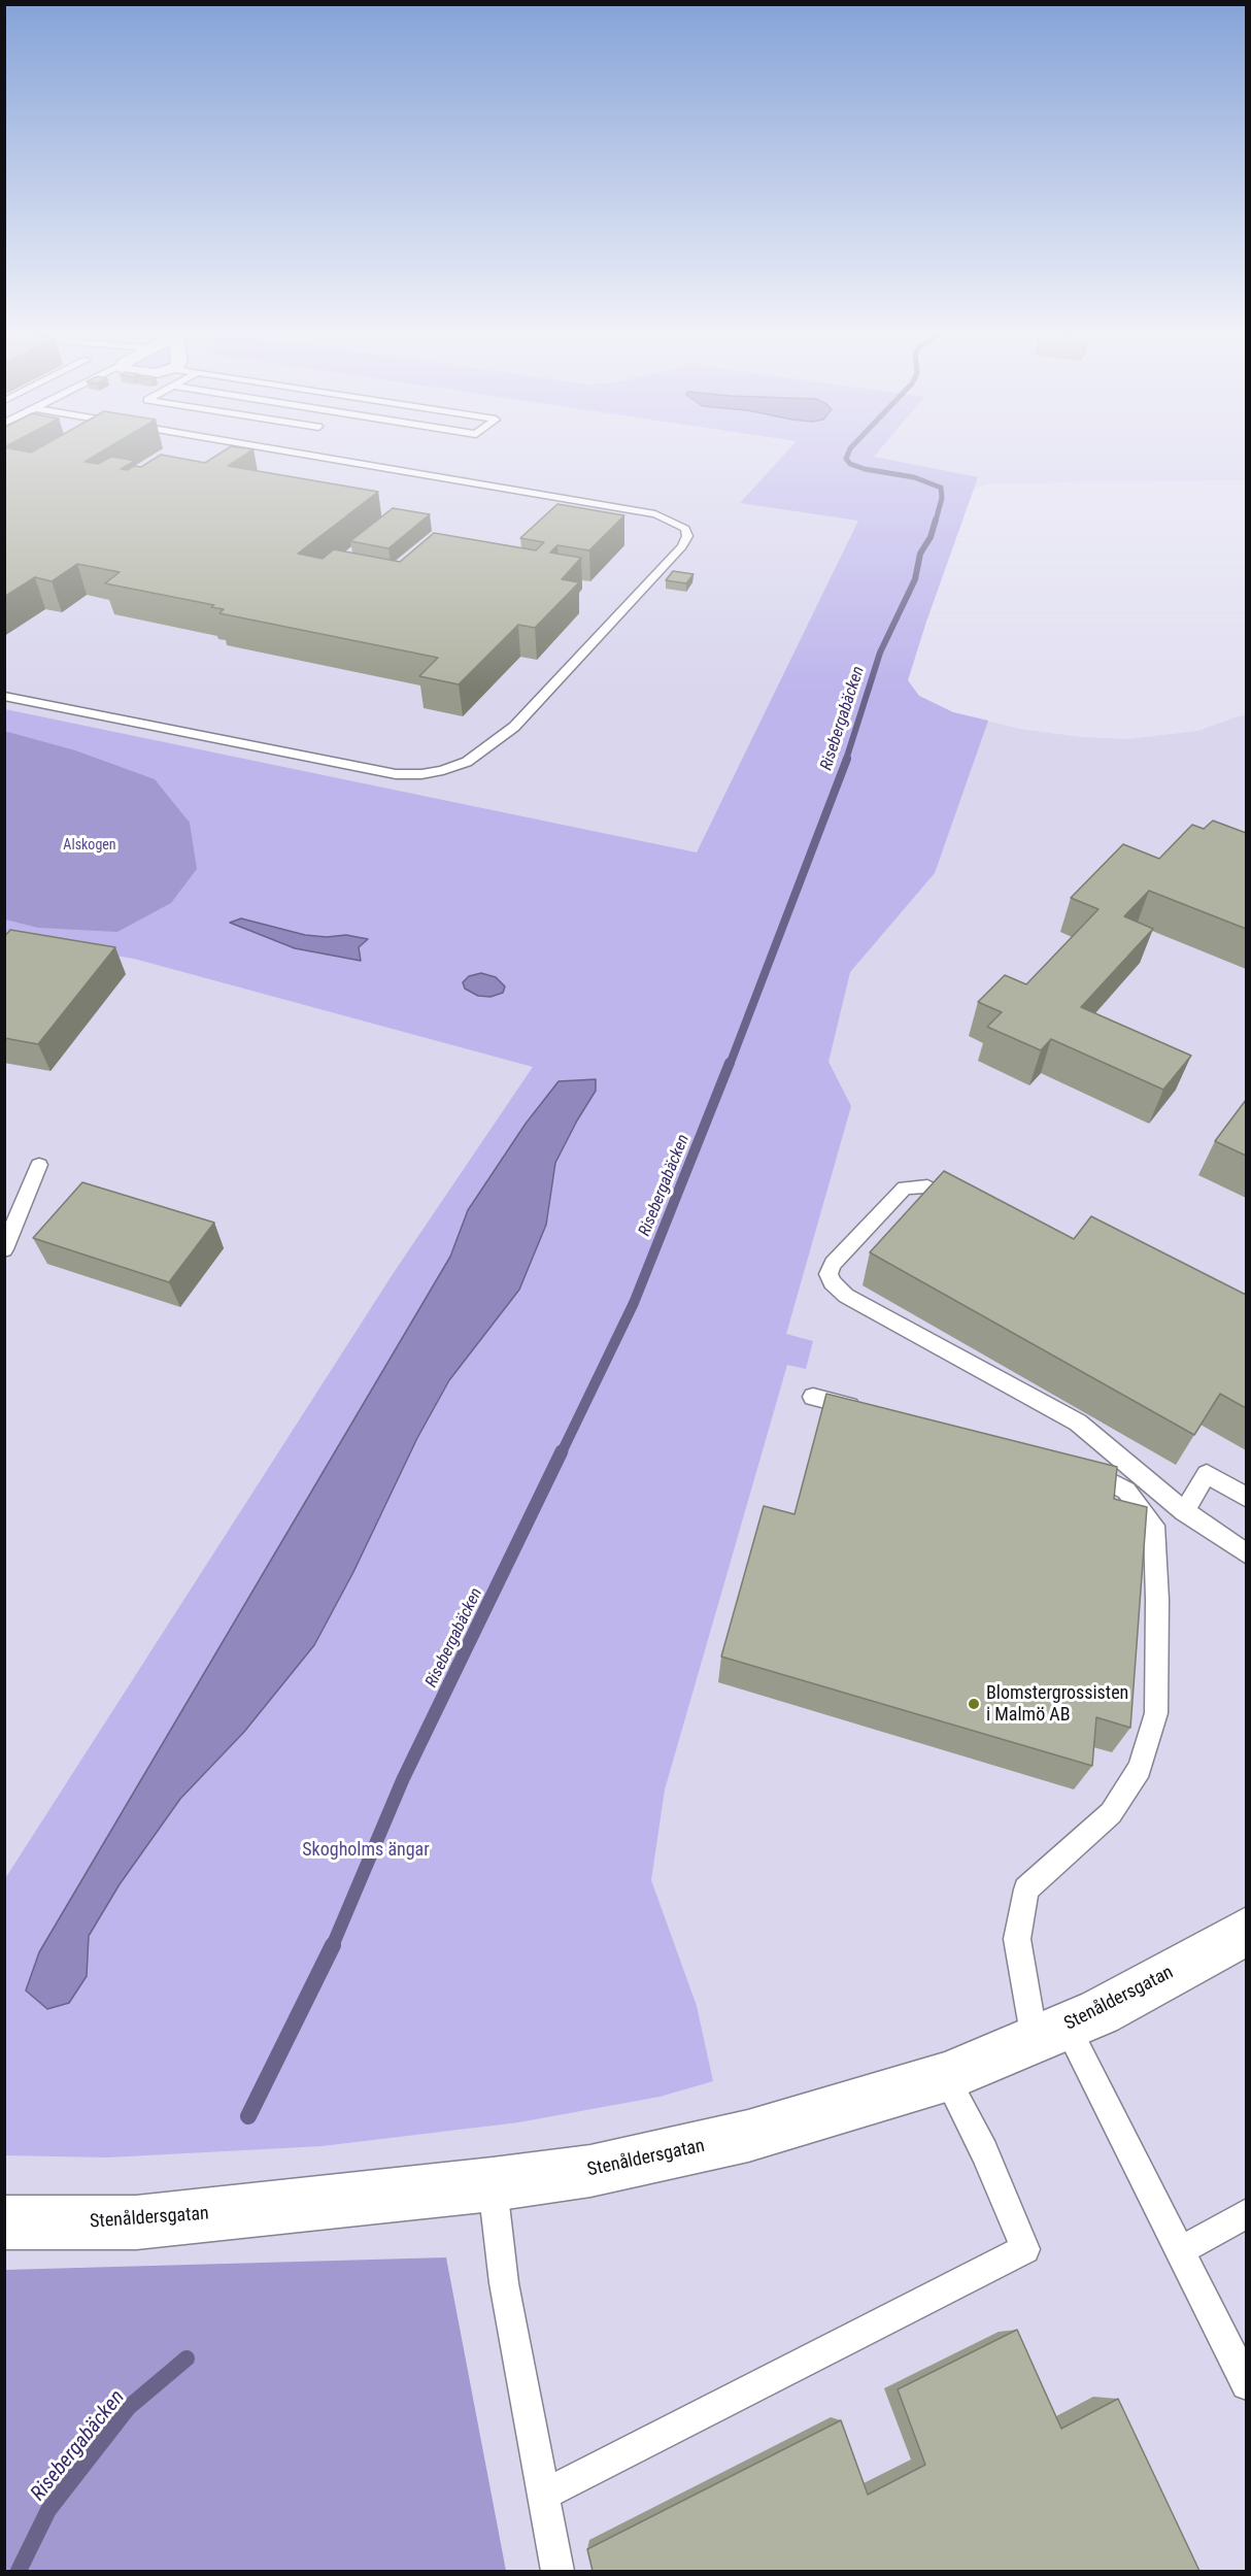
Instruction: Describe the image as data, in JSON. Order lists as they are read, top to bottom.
{
  "streets": {
    "street": ["Stenåldersgatan"]
  },
  "water": ["Risebergabäcken"],
  "parks": ["Alskogen", "Skogholms ängar"],
  "places": ["Blomstergrossisten i Malmö AB"]
}
